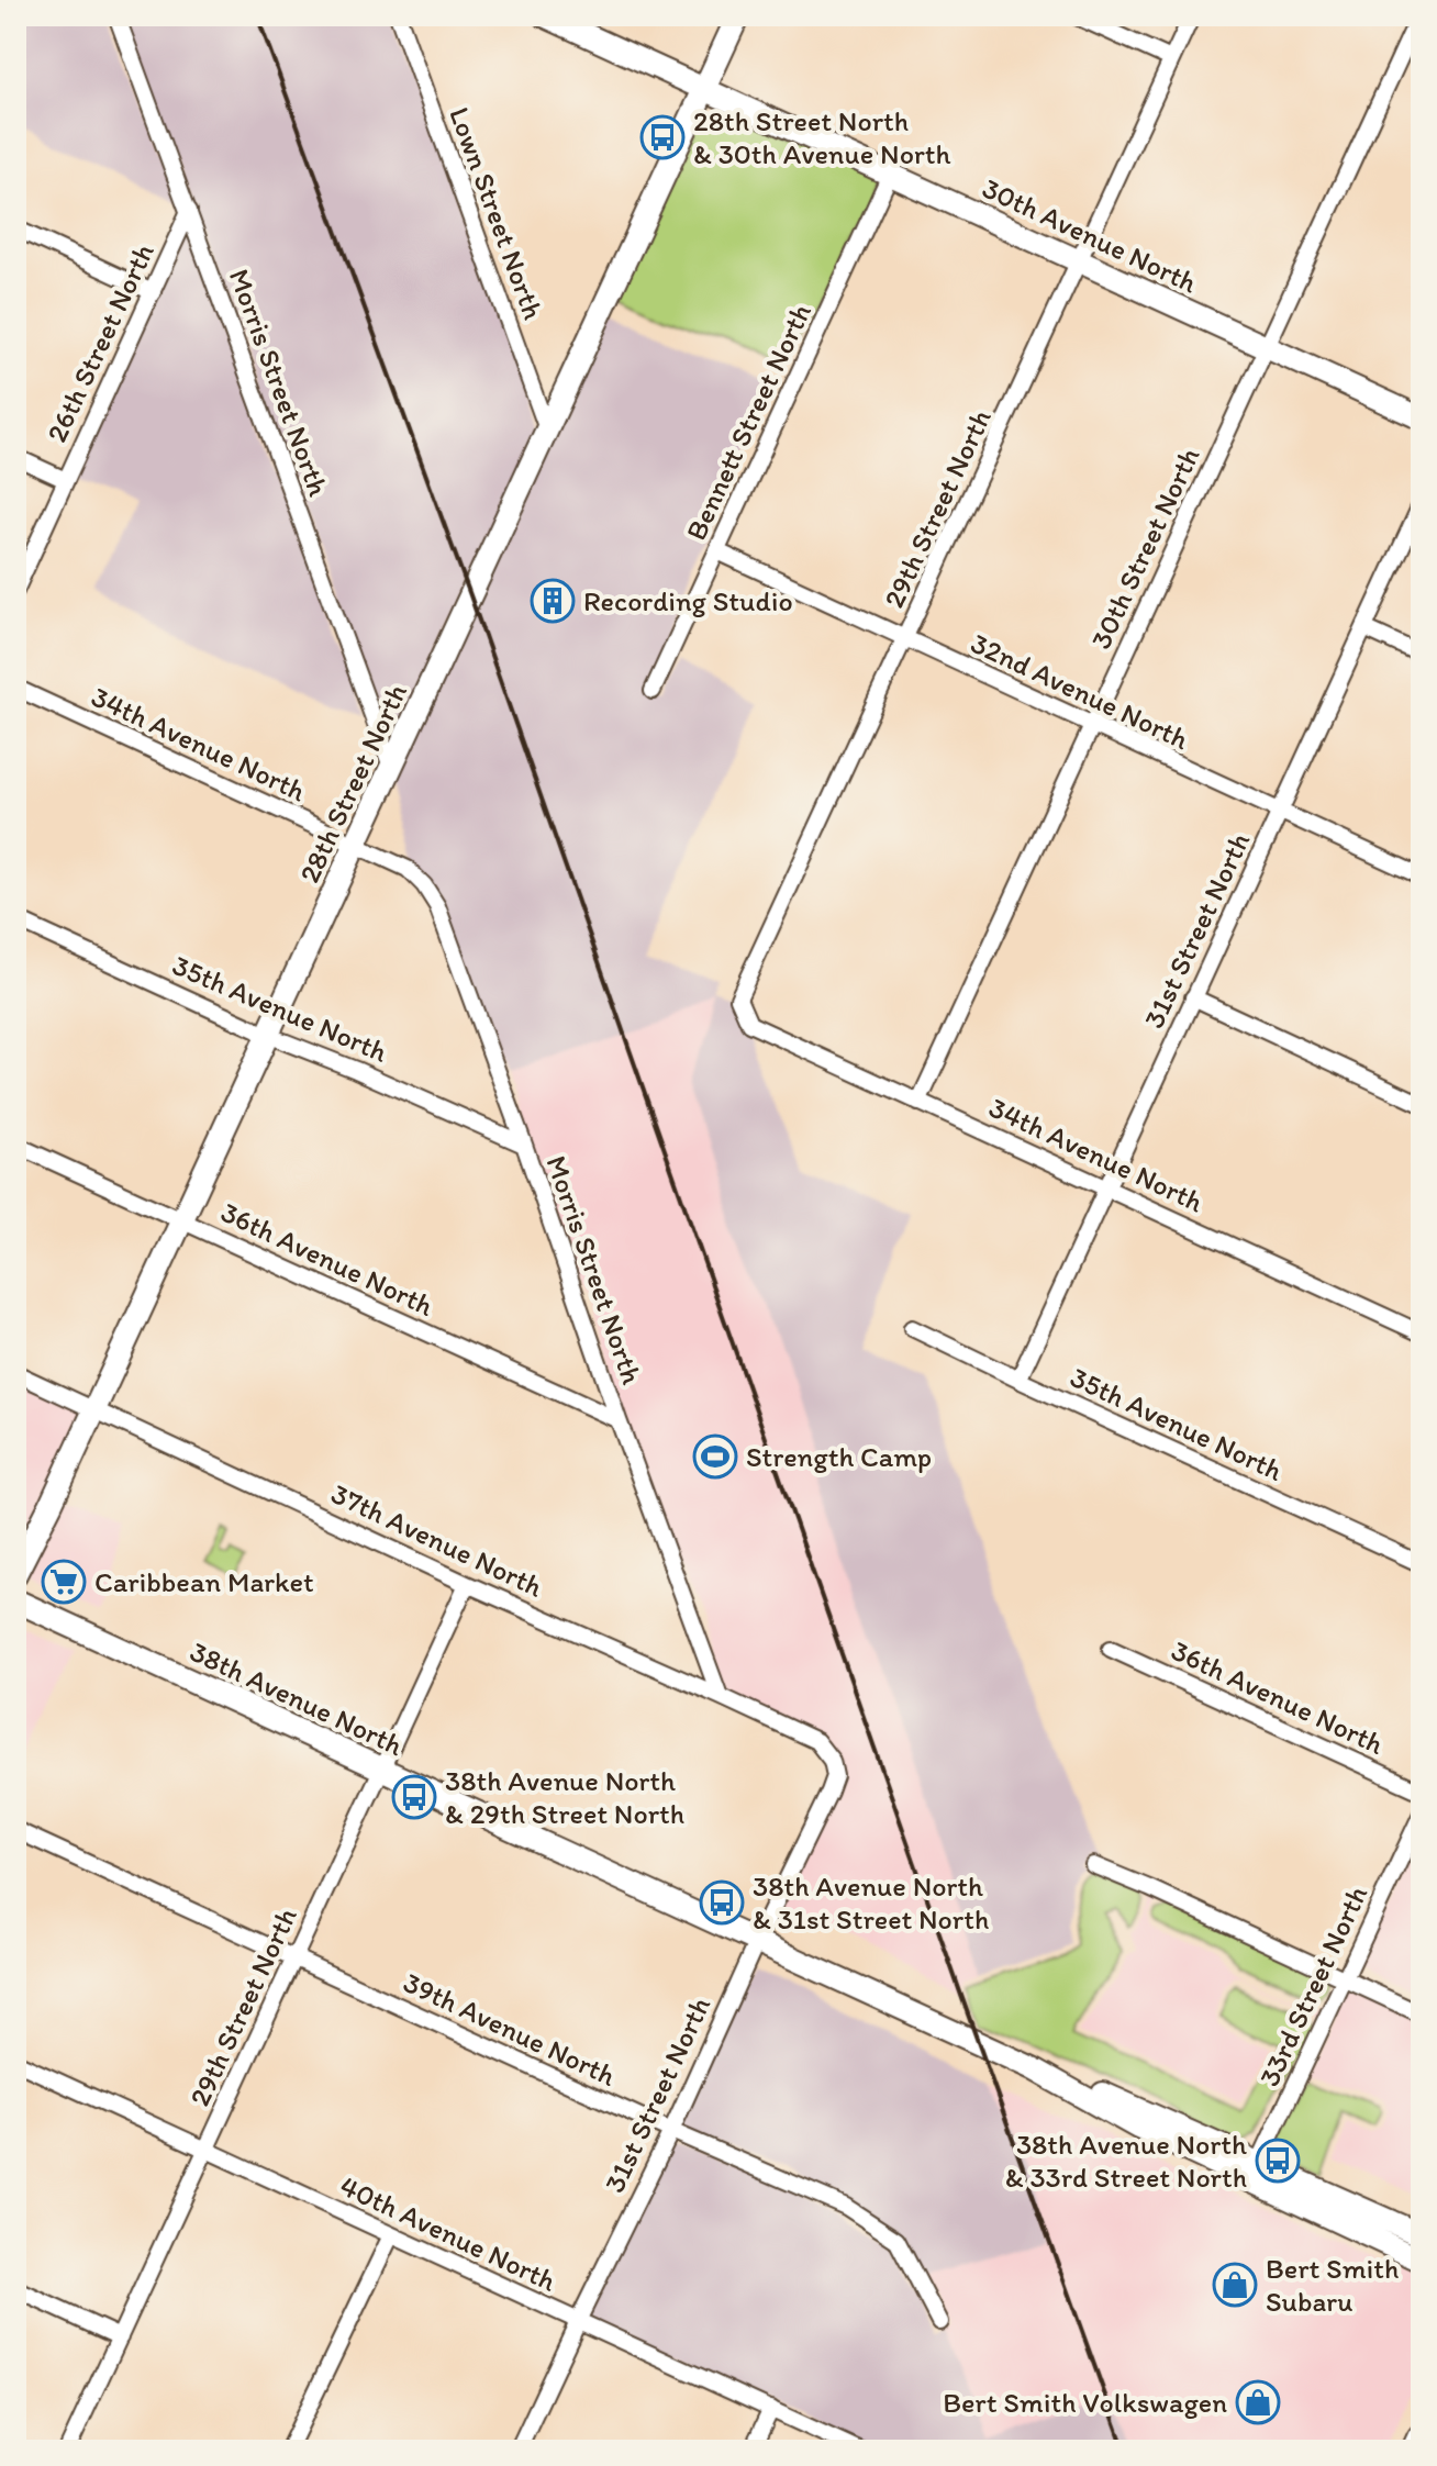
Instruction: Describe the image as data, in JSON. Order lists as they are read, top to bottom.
{
  "streets": {
    "street": [
      "Lown Street North",
      "30th Avenue North",
      "26th Street North",
      "Morris Street North",
      "Bennett Street North",
      "29th Street North",
      "30th Street North",
      "32nd Avenue North",
      "34th Avenue North",
      "28th Street North",
      "31st Street North",
      "35th Avenue North",
      "36th Avenue North",
      "37th Avenue North",
      "38th Avenue North",
      "33rd Street North",
      "39th Avenue North",
      "40th Avenue North"
    ]
  },
  "crossings": [
    ["Lown Street North", "28th Street North"],
    ["30th Avenue North", "Bennett Street North"],
    ["30th Avenue North", "29th Street North"],
    ["30th Avenue North", "30th Street North"],
    ["30th Avenue North", "28th Street North"],
    ["26th Street North", "Morris Street North"],
    ["Morris Street North", "34th Avenue North"],
    ["Morris Street North", "28th Street North"],
    ["Morris Street North", "35th Avenue North"],
    ["Morris Street North", "36th Avenue North"],
    ["Morris Street North", "37th Avenue North"],
    ["Bennett Street North", "32nd Avenue North"],
    ["29th Street North", "32nd Avenue North"],
    ["29th Street North", "34th Avenue North"],
    ["29th Street North", "37th Avenue North"],
    ["29th Street North", "38th Avenue North"],
    ["29th Street North", "39th Avenue North"],
    ["29th Street North", "40th Avenue North"],
    ["30th Street North", "32nd Avenue North"],
    ["30th Street North", "34th Avenue North"],
    ["32nd Avenue North", "31st Street North"],
    ["34th Avenue North", "28th Street North"],
    ["34th Avenue North", "31st Street North"],
    ["28th Street North", "35th Avenue North"],
    ["28th Street North", "36th Avenue North"],
    ["28th Street North", "37th Avenue North"],
    ["31st Street North", "35th Avenue North"],
    ["31st Street North", "37th Avenue North"],
    ["31st Street North", "38th Avenue North"],
    ["31st Street North", "39th Avenue North"],
    ["31st Street North", "40th Avenue North"],
    ["38th Avenue North", "33rd Street North"]
  ],
  "places": {
    "bus stop": [
      "28th Street North & 30th Avenue North",
      "38th Avenue North & 29th Street North",
      "38th Avenue North & 31st Street North",
      "38th Avenue North & 33rd Street North"
    ],
    "building": ["Recording Studio"],
    "sports": ["Strength Camp"],
    "supermarket": ["Caribbean Market"],
    "shop": ["Bert Smith Subaru", "Bert Smith Volkswagen"]
  }
}
